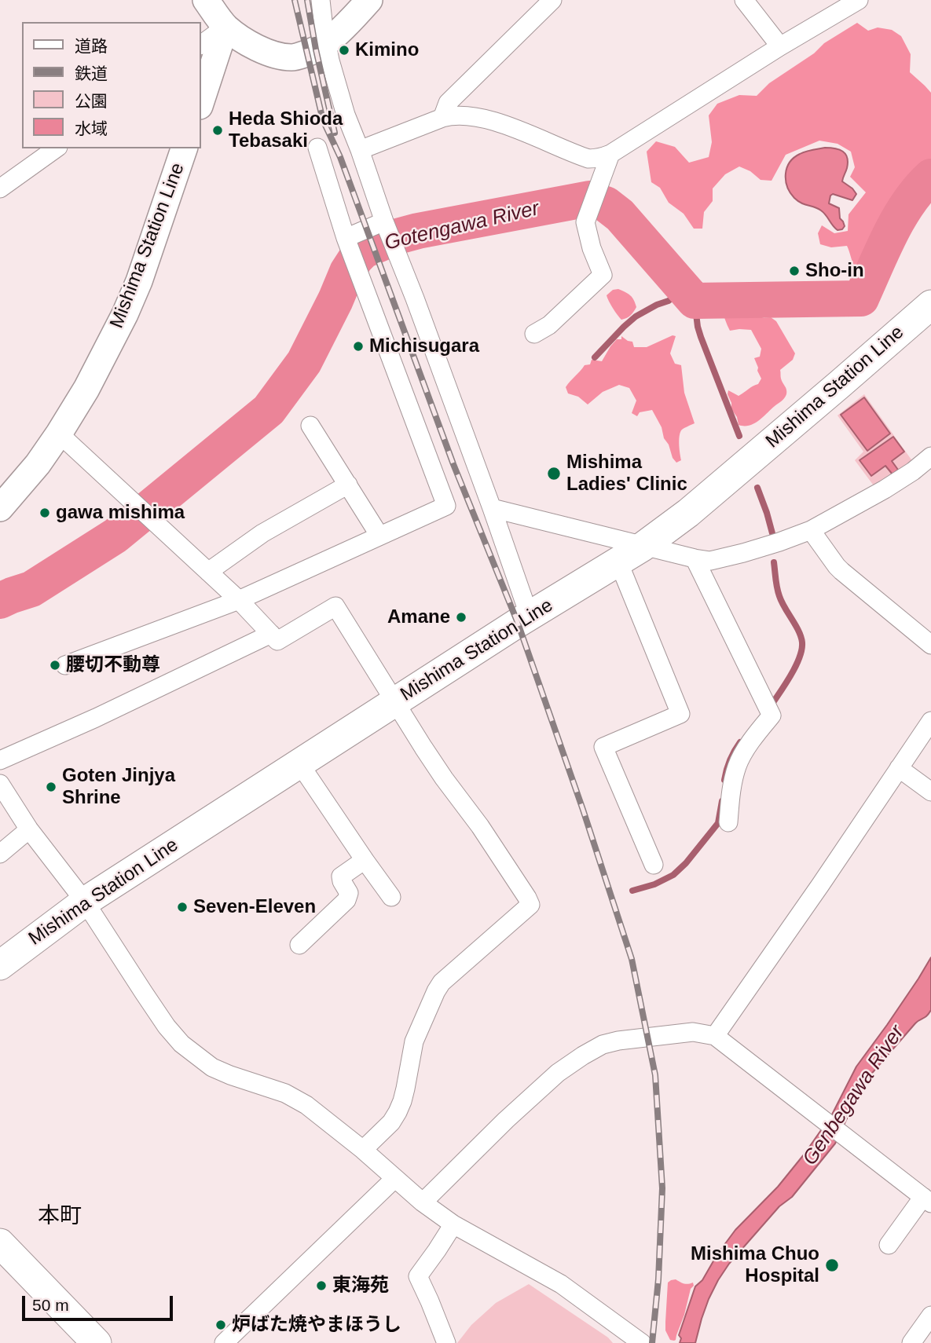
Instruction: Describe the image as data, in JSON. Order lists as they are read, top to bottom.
{
  "streets": {
    "main road": ["Mishima Station Line"]
  },
  "districts": ["本町"],
  "water": ["Gotengawa River", "Genbegawa River"],
  "places": [
    "Kimino",
    "Heda Shioda Tebasaki",
    "Sho-in",
    "Michisugara",
    "Mishima Ladies' Clinic",
    "gawa mishima",
    "Amane",
    "腰切不動尊",
    "Goten Jinjya Shrine",
    "Seven-Eleven",
    "Mishima Chuo Hospital",
    "東海苑",
    "炉ばた焼やまほうし"
  ],
  "legend": [
    "道路",
    "鉄道",
    "公園",
    "水域"
  ],
  "scale_bar": "50 m"
}
